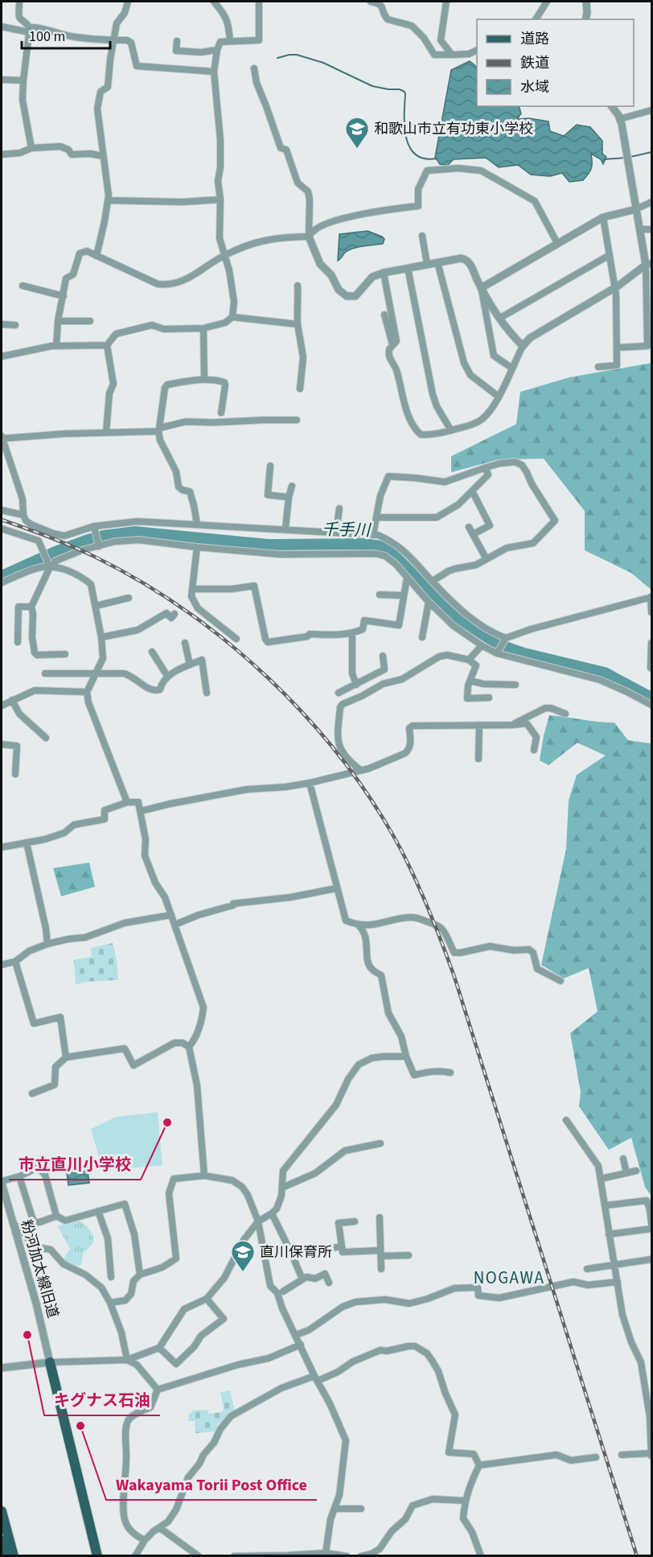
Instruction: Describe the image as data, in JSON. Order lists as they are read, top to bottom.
{
  "streets": {
    "street": ["粉河加太線旧道"]
  },
  "districts": ["NOGAWA"],
  "water": ["千手川"],
  "places": {
    "school or university": ["和歌山市立有功東小学校", "直川保育所"],
    "other": ["市立直川小学校", "キグナス石油", "Wakayama Torii Post Office"]
  },
  "legend": ["道路", "鉄道", "水域"],
  "scale_bar": "100 m"
}
